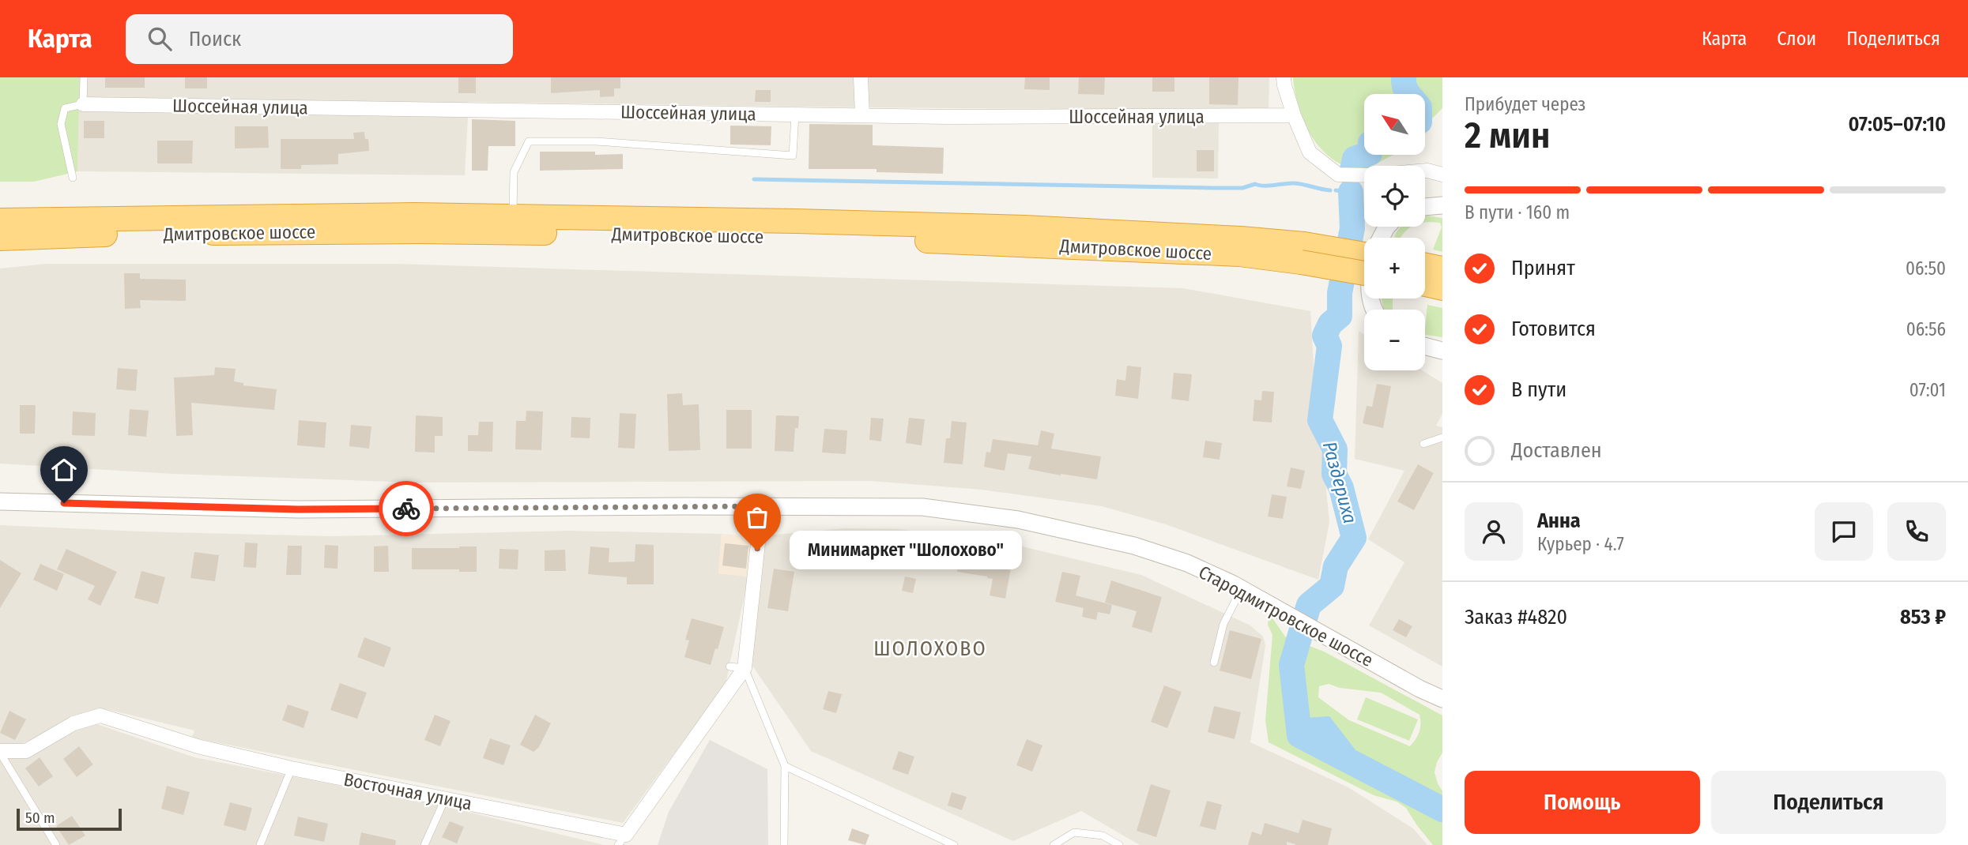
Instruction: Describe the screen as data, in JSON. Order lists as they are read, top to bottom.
{
  "streets": {
    "highway": ["Дмитровское шоссе"],
    "street": ["Шоссейная улица", "Стародмитровское шоссе", "Восточная улица"]
  },
  "districts": ["ШОЛОХОВО"],
  "water": ["Раздериха"],
  "places": ["Минимаркет \"Шолохово\""],
  "scale_bar": "50 m",
  "north": "top left",
  "page": {
    "header": "Карта",
    "search": "Поиск",
    "nav": ["Карта", "Слои", "Поделиться"],
    "heading": ["2 мин", "Прибудет через", "07:05–07:10"],
    "panel": [
      "Анна",
      "Курьер · 4.7",
      "Заказ #4820",
      "853 ₽"
    ],
    "map_buttons": ["+", "−"],
    "bar": "В пути · 160 m",
    "list": [
      ["Принят", "06:50"],
      ["Готовится", "06:56"],
      ["В пути", "07:01"],
      "Доставлен"
    ],
    "bubble": "Минимаркет \"Шолохово\"",
    "buttons": ["Помощь", "Поделиться"],
    "scale": "50 m"
  }
}
